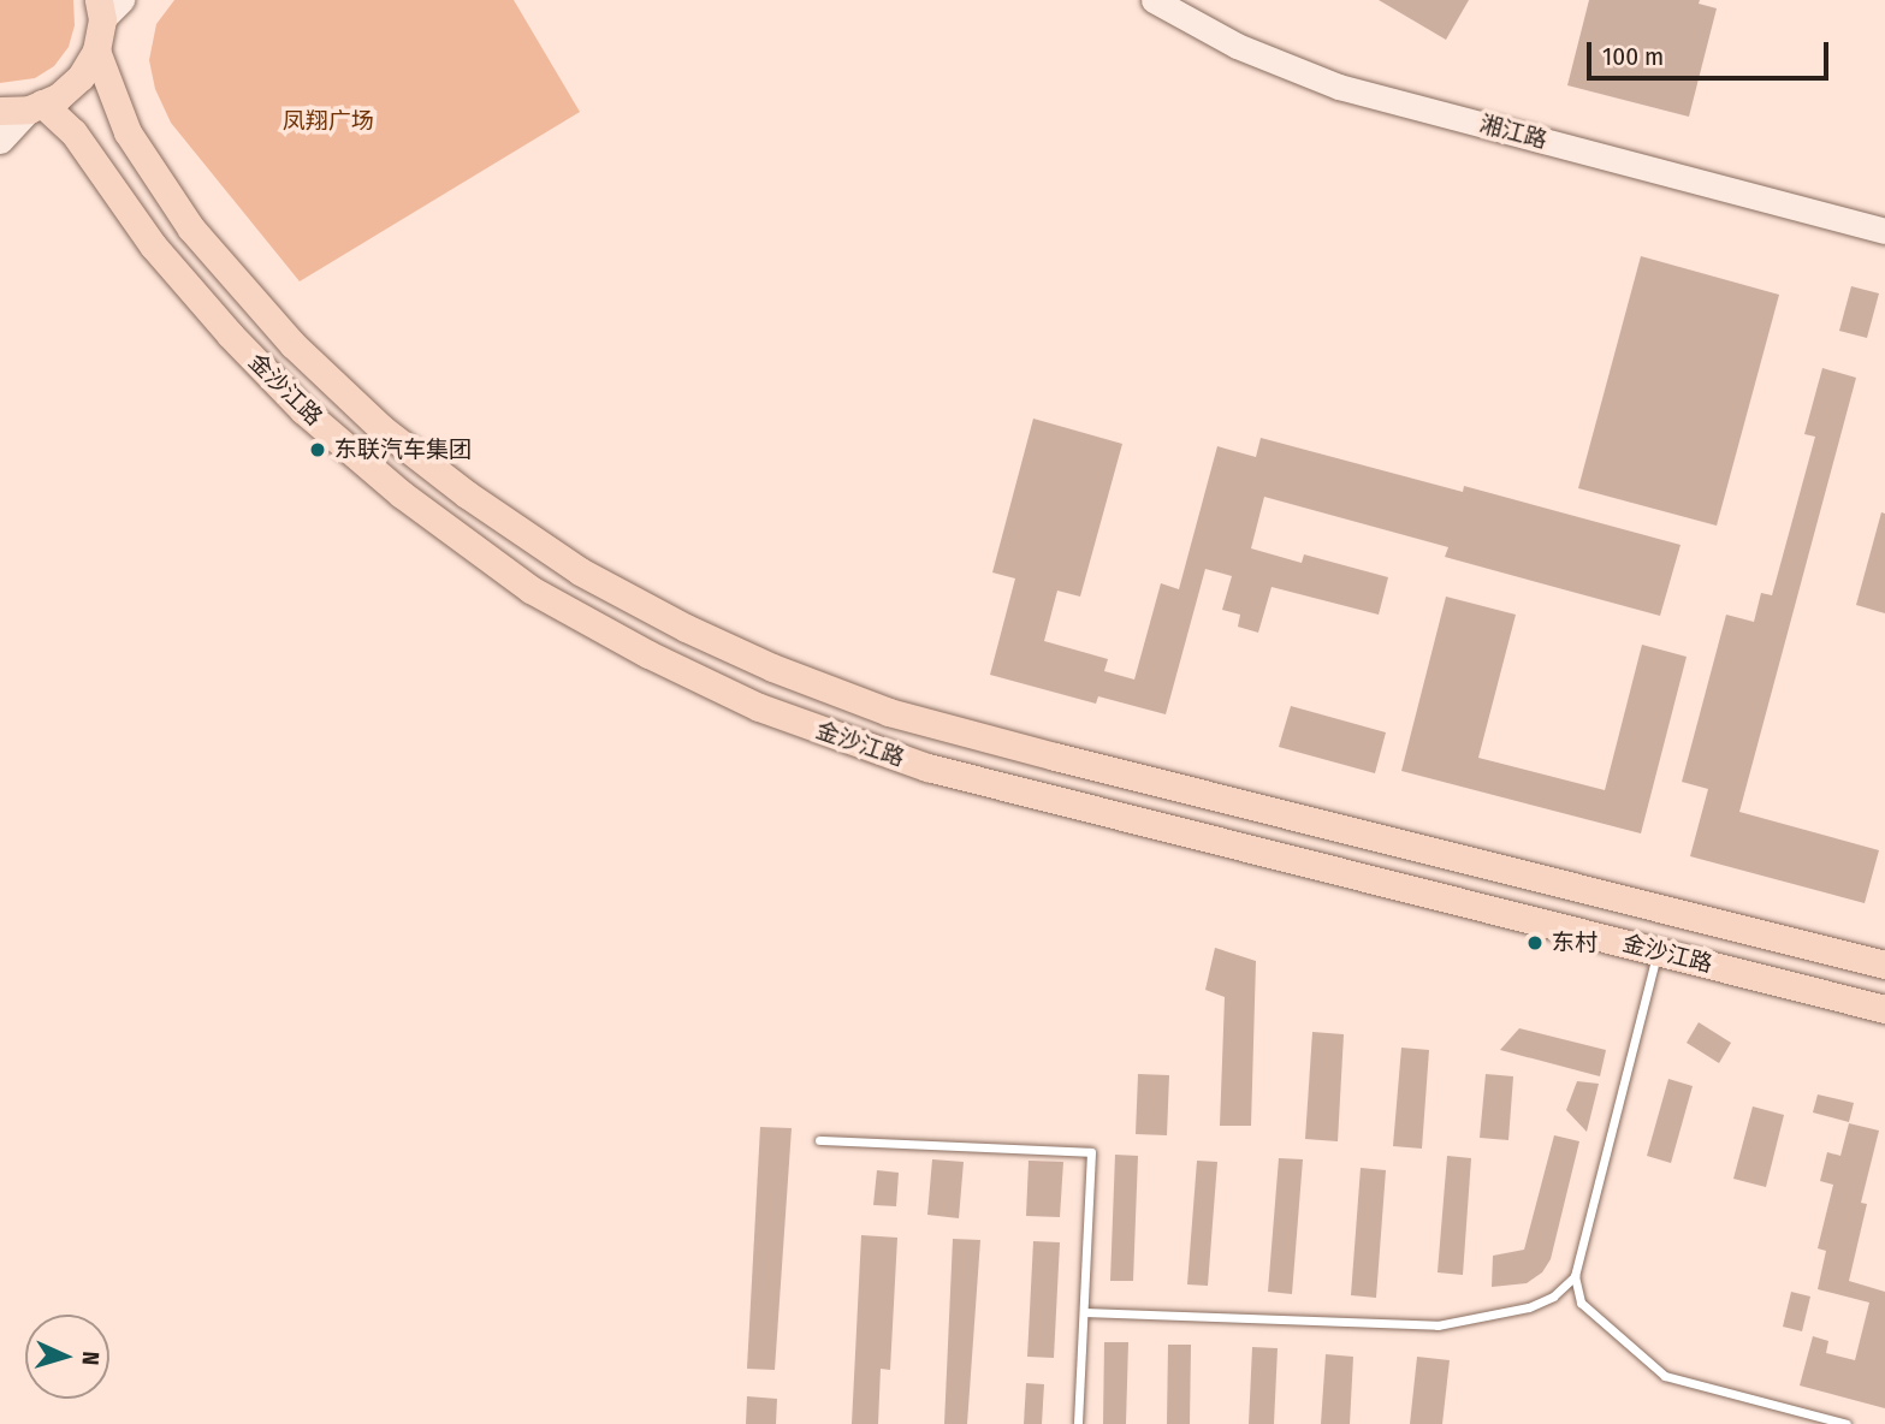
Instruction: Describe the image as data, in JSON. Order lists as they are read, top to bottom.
{
  "streets": {
    "main road": ["金沙江路"],
    "street": ["湘江路"]
  },
  "parks": ["凤翔广场"],
  "places": ["东联汽车集团", "东村"],
  "scale_bar": "100 m",
  "north": "right"
}
